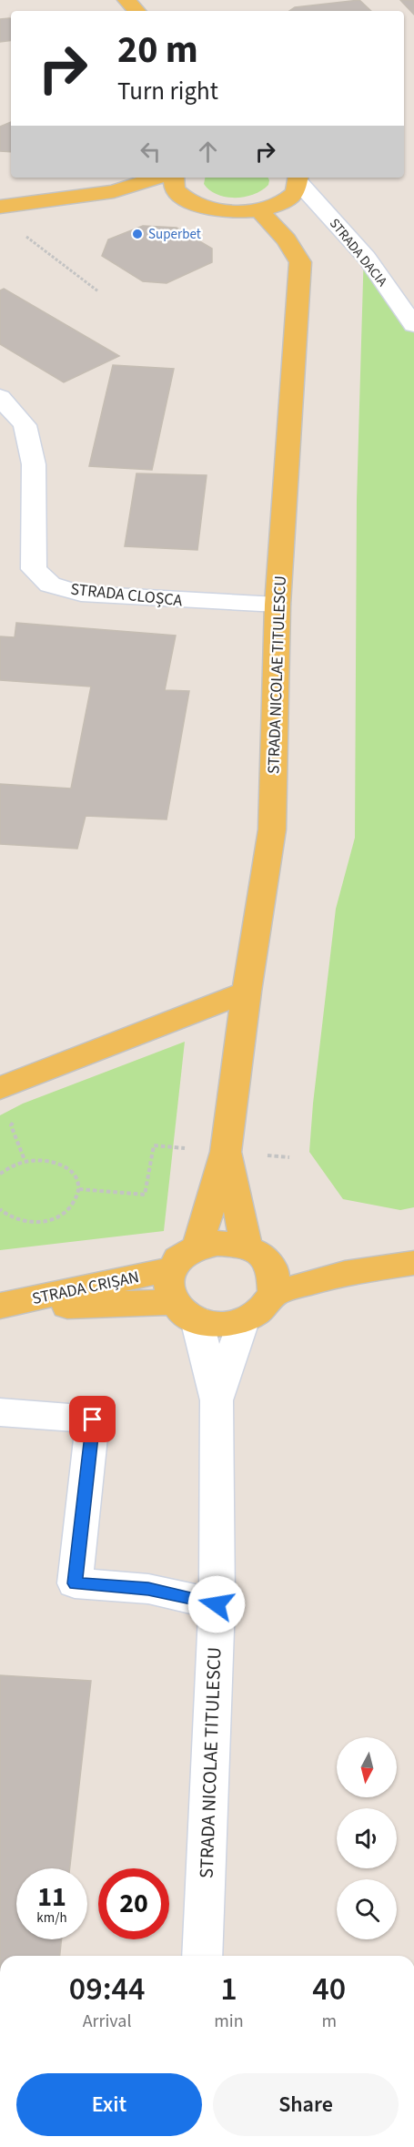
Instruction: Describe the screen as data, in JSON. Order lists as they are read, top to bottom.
{
  "streets": {
    "main road": ["STRADA NICOLAE TITULESCU", "STRADA CRIȘAN"],
    "street": ["STRADA DACIA", "STRADA CLOȘCA"]
  },
  "crossings": [
    ["STRADA CLOȘCA", "STRADA NICOLAE TITULESCU"],
    ["STRADA NICOLAE TITULESCU", "STRADA CRIȘAN"]
  ],
  "places": ["Superbet"],
  "north": "bottom",
  "page": {
    "turn": ["20 m", "Turn right"],
    "speed": "11 km/h",
    "limit": "20",
    "eta": [
      "09:44",
      "Arrival",
      "1",
      "min",
      "40",
      "m"
    ],
    "buttons": ["Exit", "Share"]
  }
}
